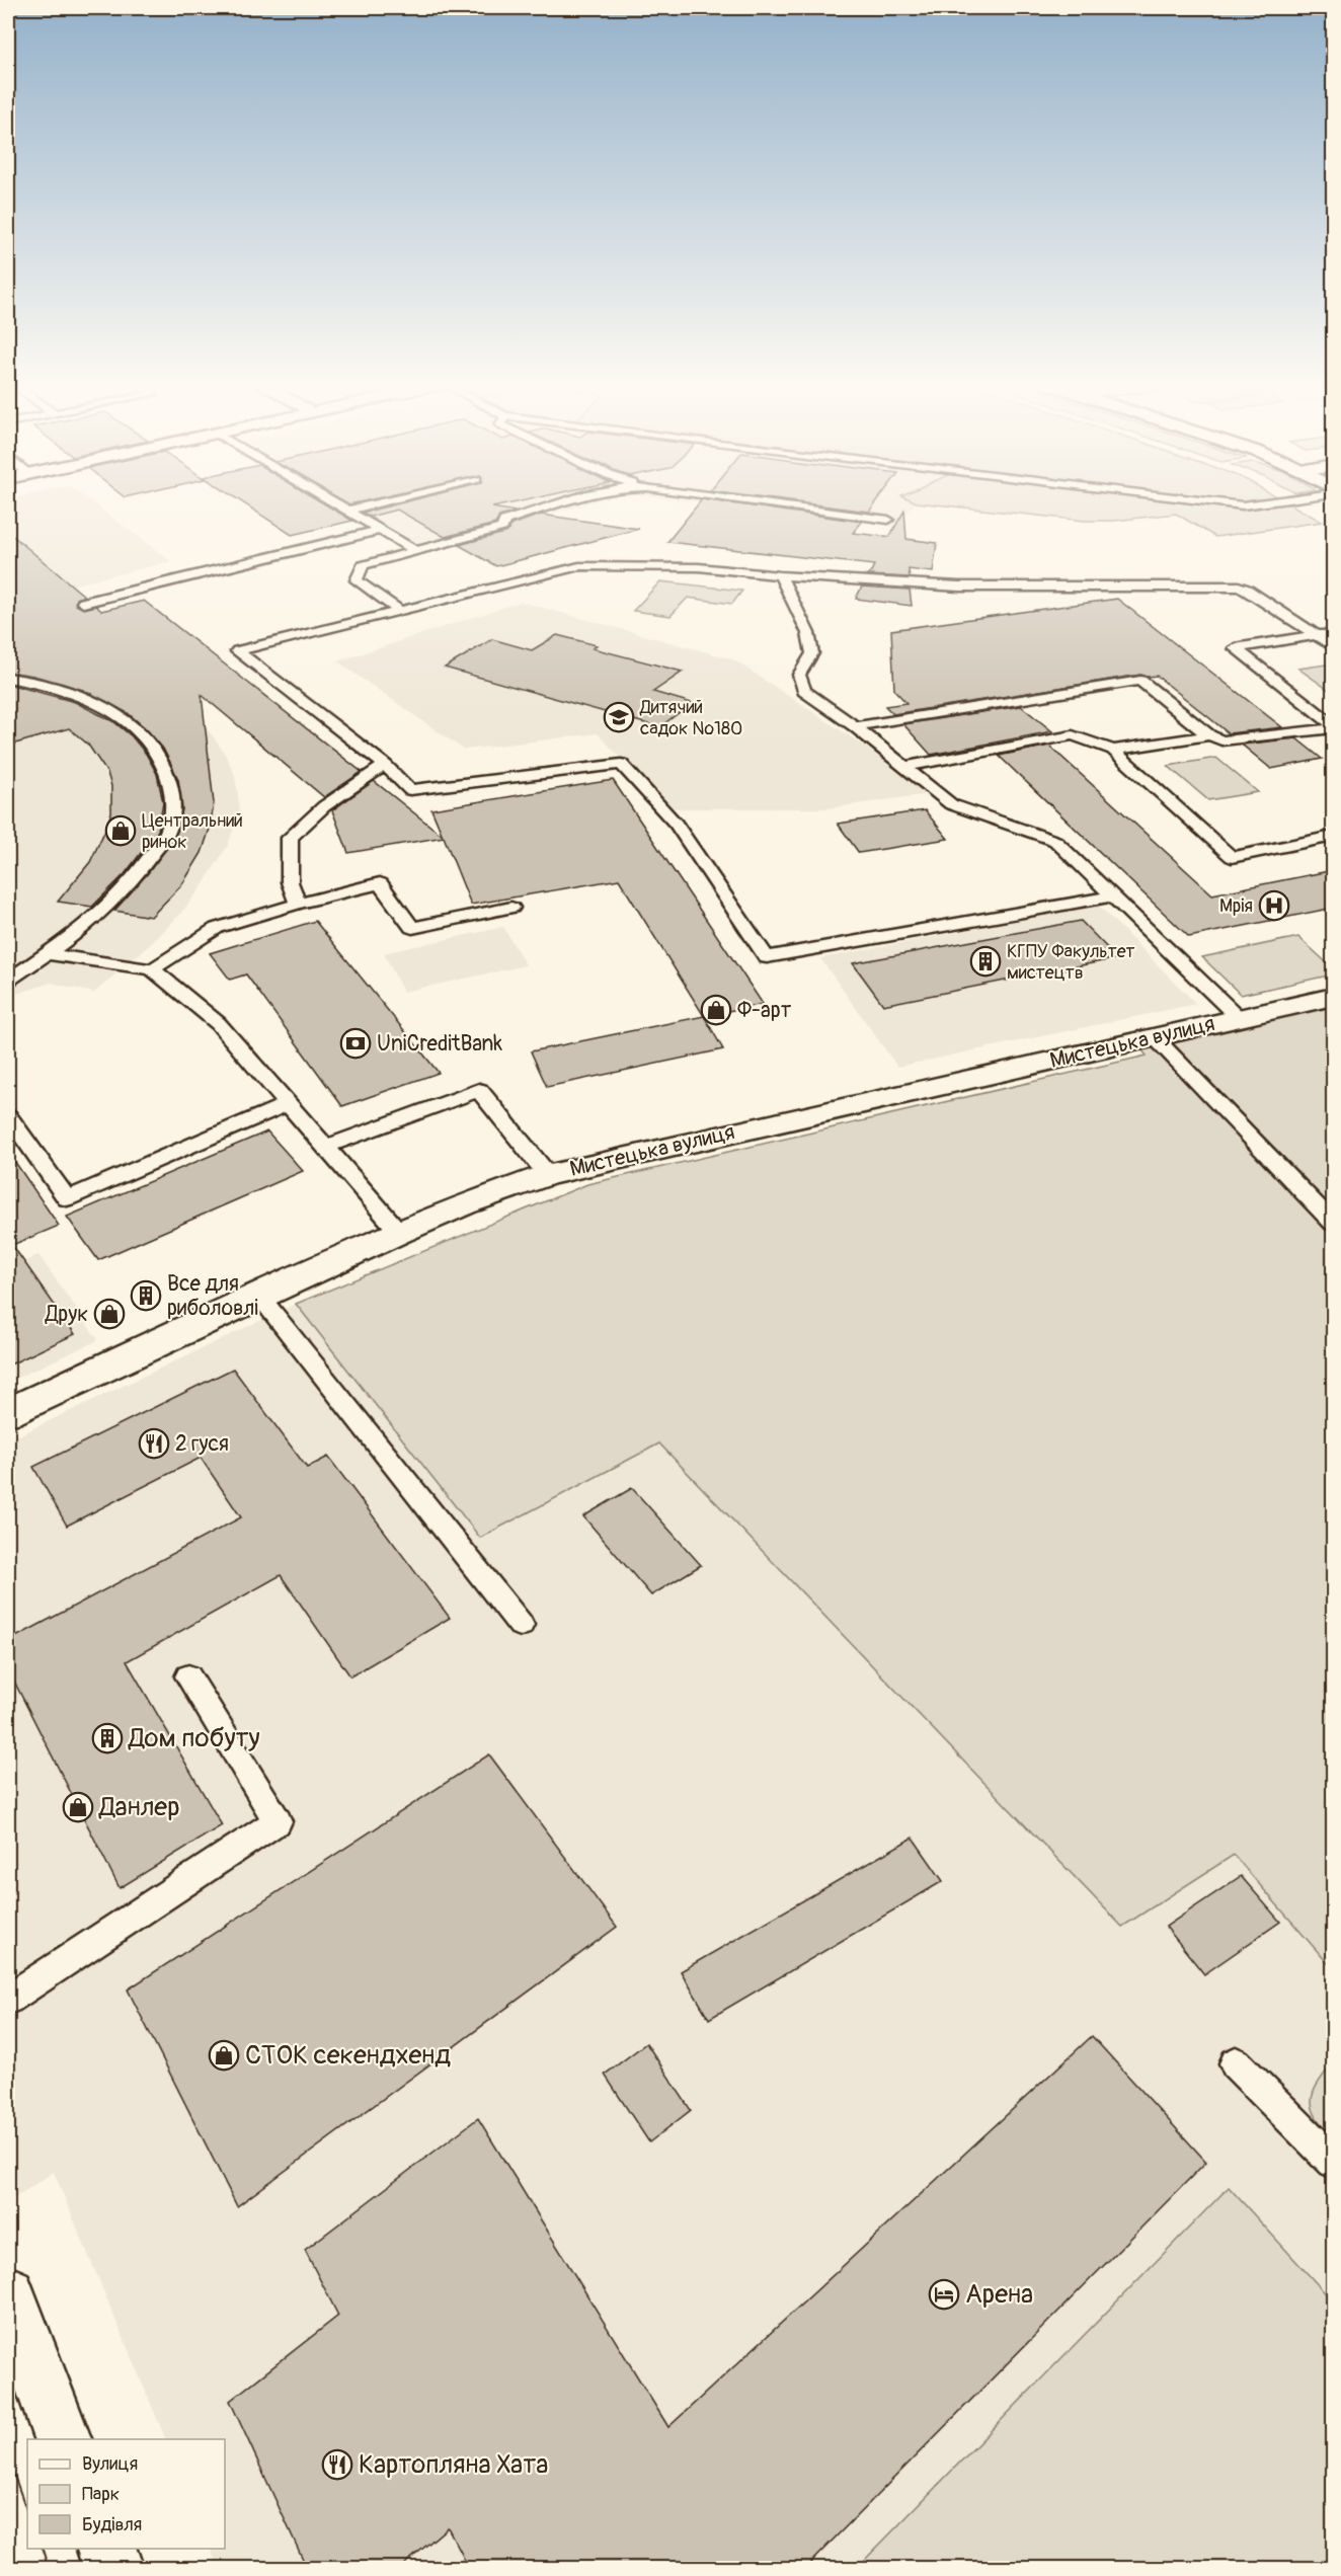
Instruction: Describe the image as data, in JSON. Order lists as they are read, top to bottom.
{
  "streets": {
    "street": ["Мистецька вулиця"]
  },
  "places": {
    "school or university": ["Дитячий садок №180"],
    "shop": [
      "Центральний ринок",
      "Ф-арт",
      "Друк",
      "Данлер",
      "СТОК секендхенд"
    ],
    "hospital": ["Мрія"],
    "building": ["КГПУ Факультет мистецтв", "Все для риболовлі", "Дом побуту"],
    "bank": ["UniCreditBank"],
    "restaurant": ["2 гуся", "Картопляна Хата"],
    "hotel": ["Арена"]
  },
  "legend": ["Вулиця", "Парк", "Будівля"]
}
